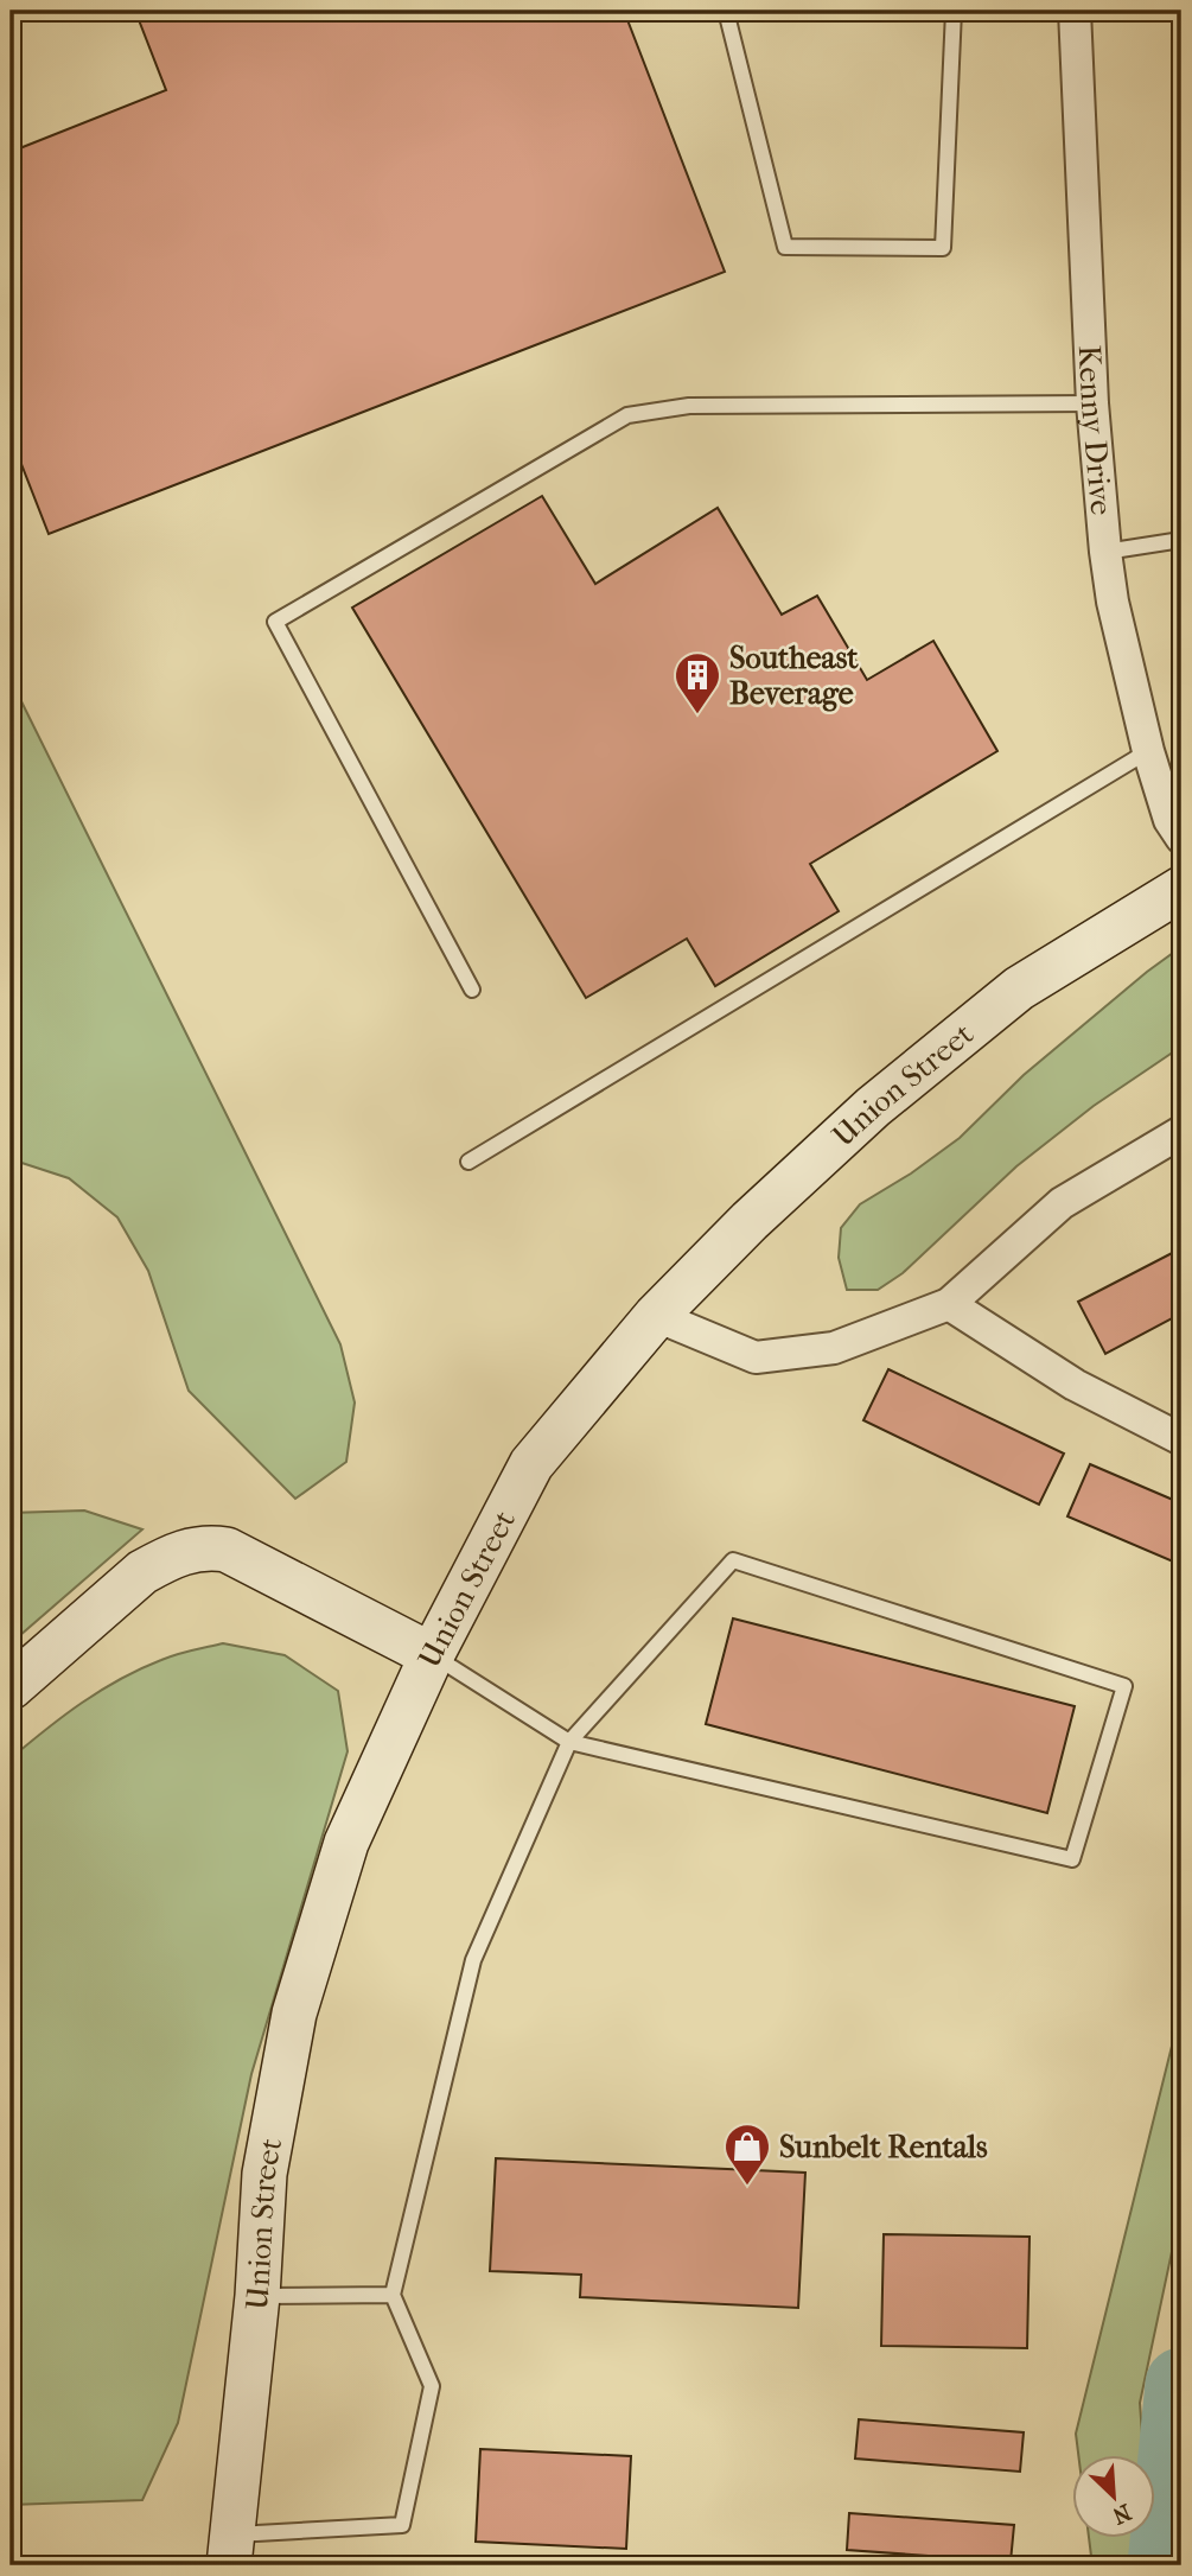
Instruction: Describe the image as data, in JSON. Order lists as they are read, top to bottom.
{
  "streets": {
    "main road": ["Union Street"],
    "street": ["Kenny Drive"]
  },
  "places": {
    "building": ["Southeast Beverage"],
    "shop": ["Sunbelt Rentals"]
  },
  "north": "bottom right"
}
